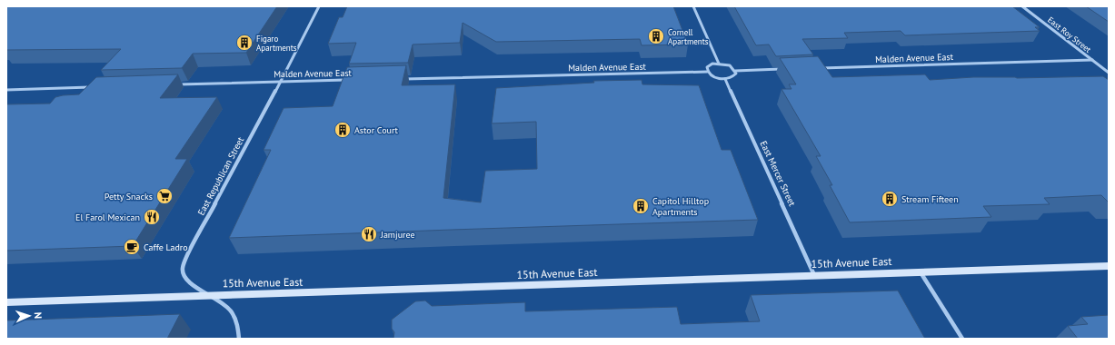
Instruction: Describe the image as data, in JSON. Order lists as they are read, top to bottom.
{
  "streets": {
    "street": [
      "East Roy Street",
      "Malden Avenue East",
      "East Mercer Street",
      "East Republican Street",
      "15th Avenue East"
    ]
  },
  "crossings": [
    ["East Roy Street", "Malden Avenue East"],
    ["Malden Avenue East", "East Republican Street"],
    ["East Mercer Street", "15th Avenue East"],
    ["East Republican Street", "15th Avenue East"]
  ],
  "places": {
    "building": [
      "Cornell Apartments",
      "Figaro Apartments",
      "Astor Court",
      "Stream Fifteen",
      "Capitol Hilltop Apartments"
    ],
    "supermarket": ["Petty Snacks"],
    "restaurant": ["El Farol Mexican", "Jamjuree"],
    "cafe": ["Caffe Ladro"]
  },
  "north": "right"
}
